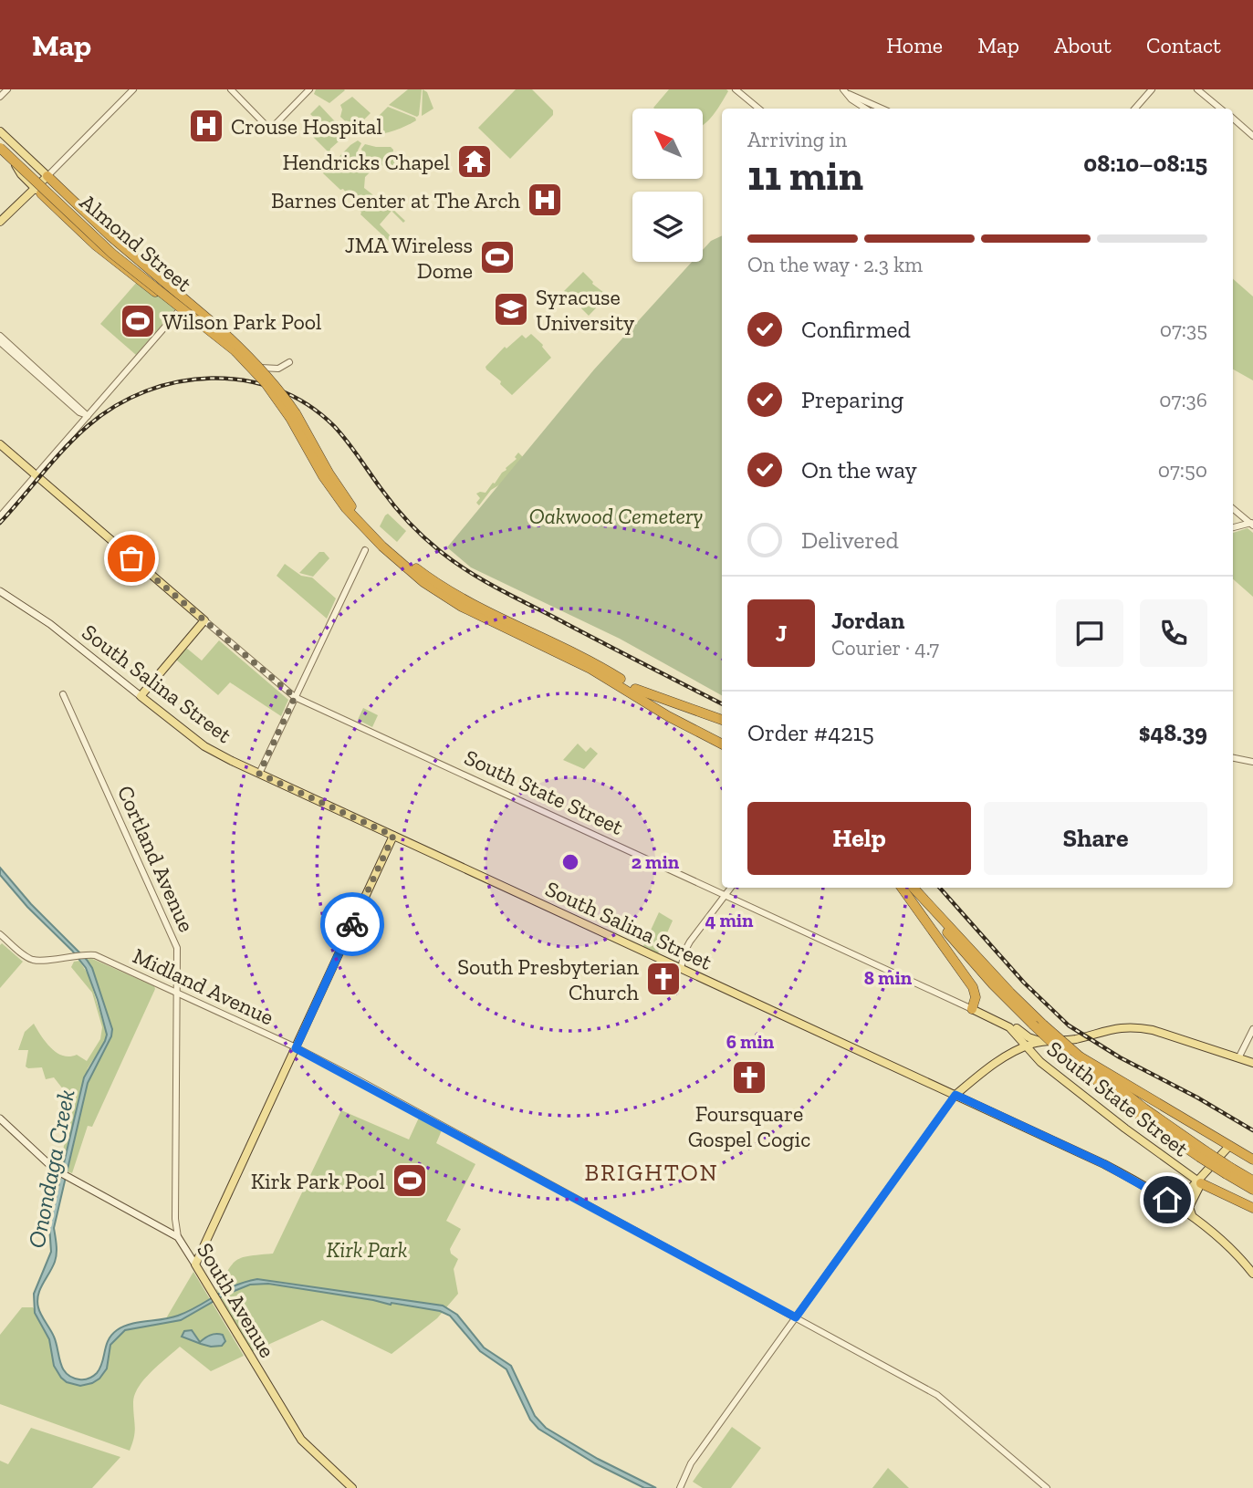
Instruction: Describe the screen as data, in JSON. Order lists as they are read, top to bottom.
{
  "streets": {
    "main road": [
      "Almond Street",
      "South Salina Street",
      "South State Street",
      "South Avenue"
    ],
    "street": ["Cortland Avenue", "Midland Avenue"]
  },
  "crossings": [
    ["Cortland Avenue", "Midland Avenue"],
    ["Cortland Avenue", "South Avenue"]
  ],
  "districts": ["BRIGHTON"],
  "water": ["Onondaga Creek"],
  "parks": ["Oakwood Cemetery", "Kirk Park"],
  "places": {
    "hospital": ["Crouse Hospital", "Barnes Center at The Arch"],
    "temple": ["Hendricks Chapel"],
    "sports": ["JMA Wireless Dome", "Wilson Park Pool", "Kirk Park Pool"],
    "school or university": ["Syracuse University"],
    "church": ["South Presbyterian Church", "Foursquare Gospel Cogic"]
  },
  "north": "top left",
  "page": {
    "header": "Map",
    "nav": [
      "Home",
      "Map",
      "About",
      "Contact"
    ],
    "heading": ["11 min", "Arriving in", "08:10–08:15"],
    "panel": [
      "Jordan",
      "Courier · 4.7",
      "Order #4215",
      "$48.39"
    ],
    "bar": "On the way · 2.3 km",
    "list": [
      ["Confirmed", "07:35"],
      ["Preparing", "07:36"],
      ["On the way", "07:50"],
      "Delivered"
    ],
    "round": "J",
    "buttons": ["Help", "Share"]
  },
  "rings": [
    "2 min",
    "4 min",
    "8 min",
    "6 min"
  ]
}
